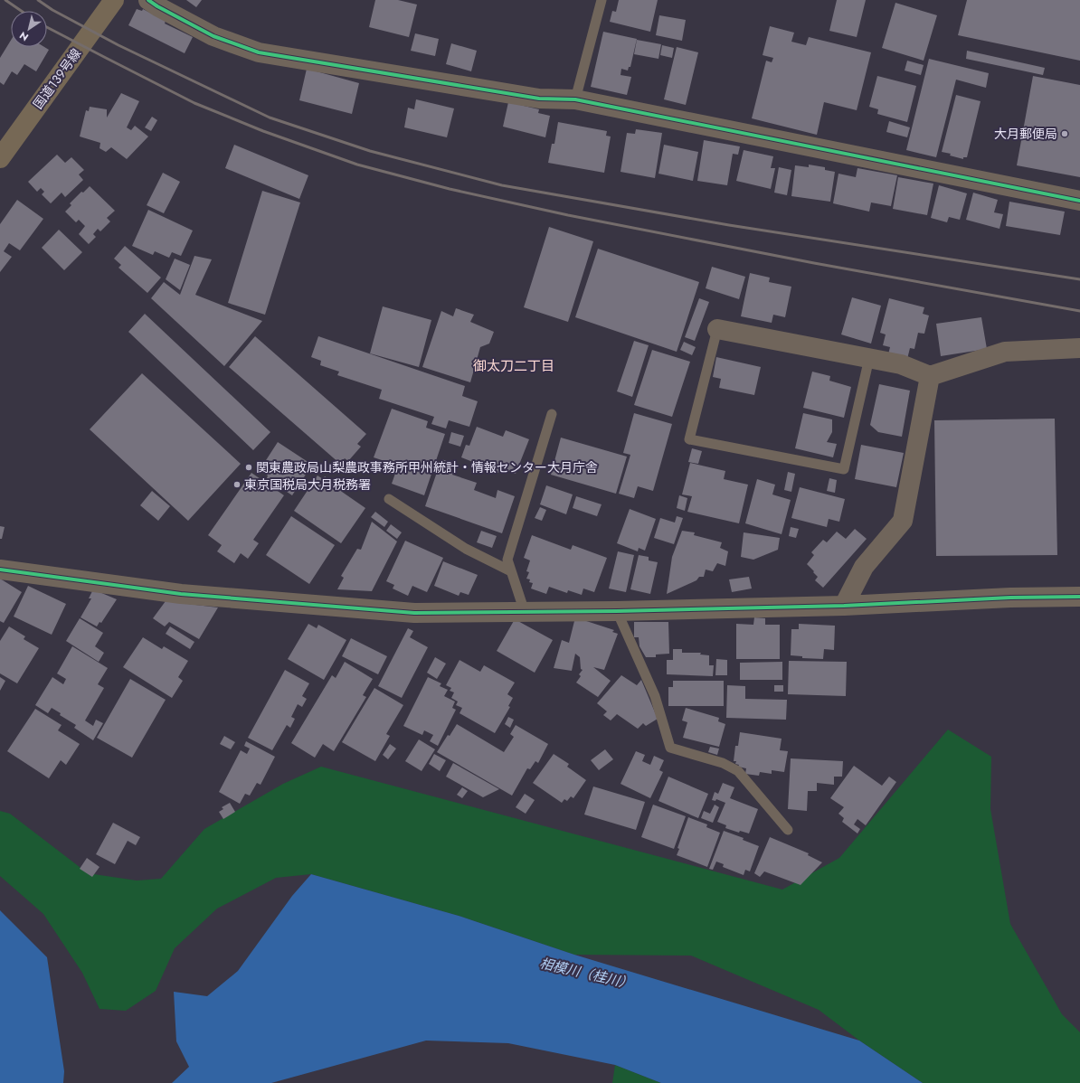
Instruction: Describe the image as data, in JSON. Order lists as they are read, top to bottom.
{
  "streets": {
    "highway": ["国道139号線"]
  },
  "districts": ["御太刀二丁目"],
  "water": ["相模川（桂川）"],
  "places": ["大月郵便局", "関東農政局山梨農政事務所甲州統計・情報センター大月庁舎", "東京国税局大月税務署"],
  "north": "bottom left"
}
